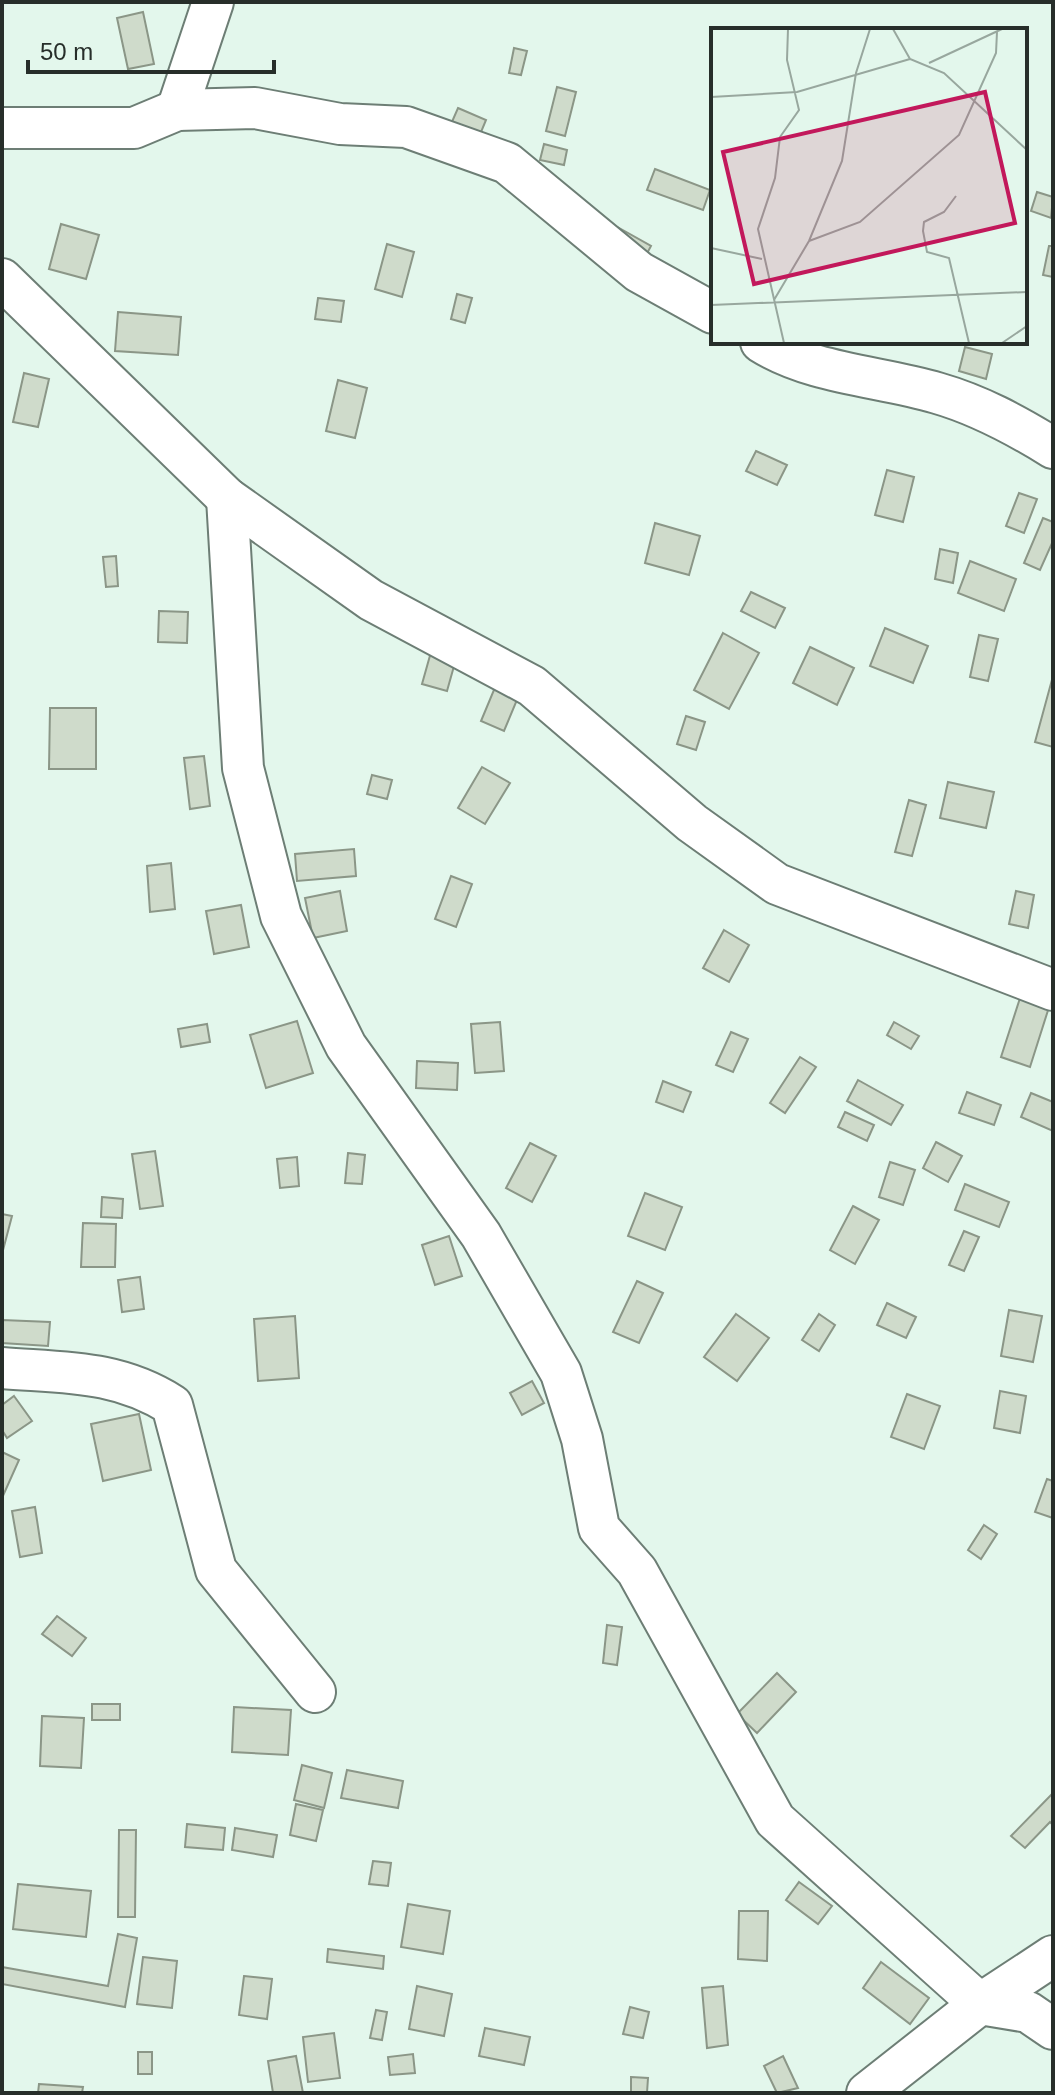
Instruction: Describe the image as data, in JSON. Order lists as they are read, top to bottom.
{
  "scale_bar": "50 m"
}
